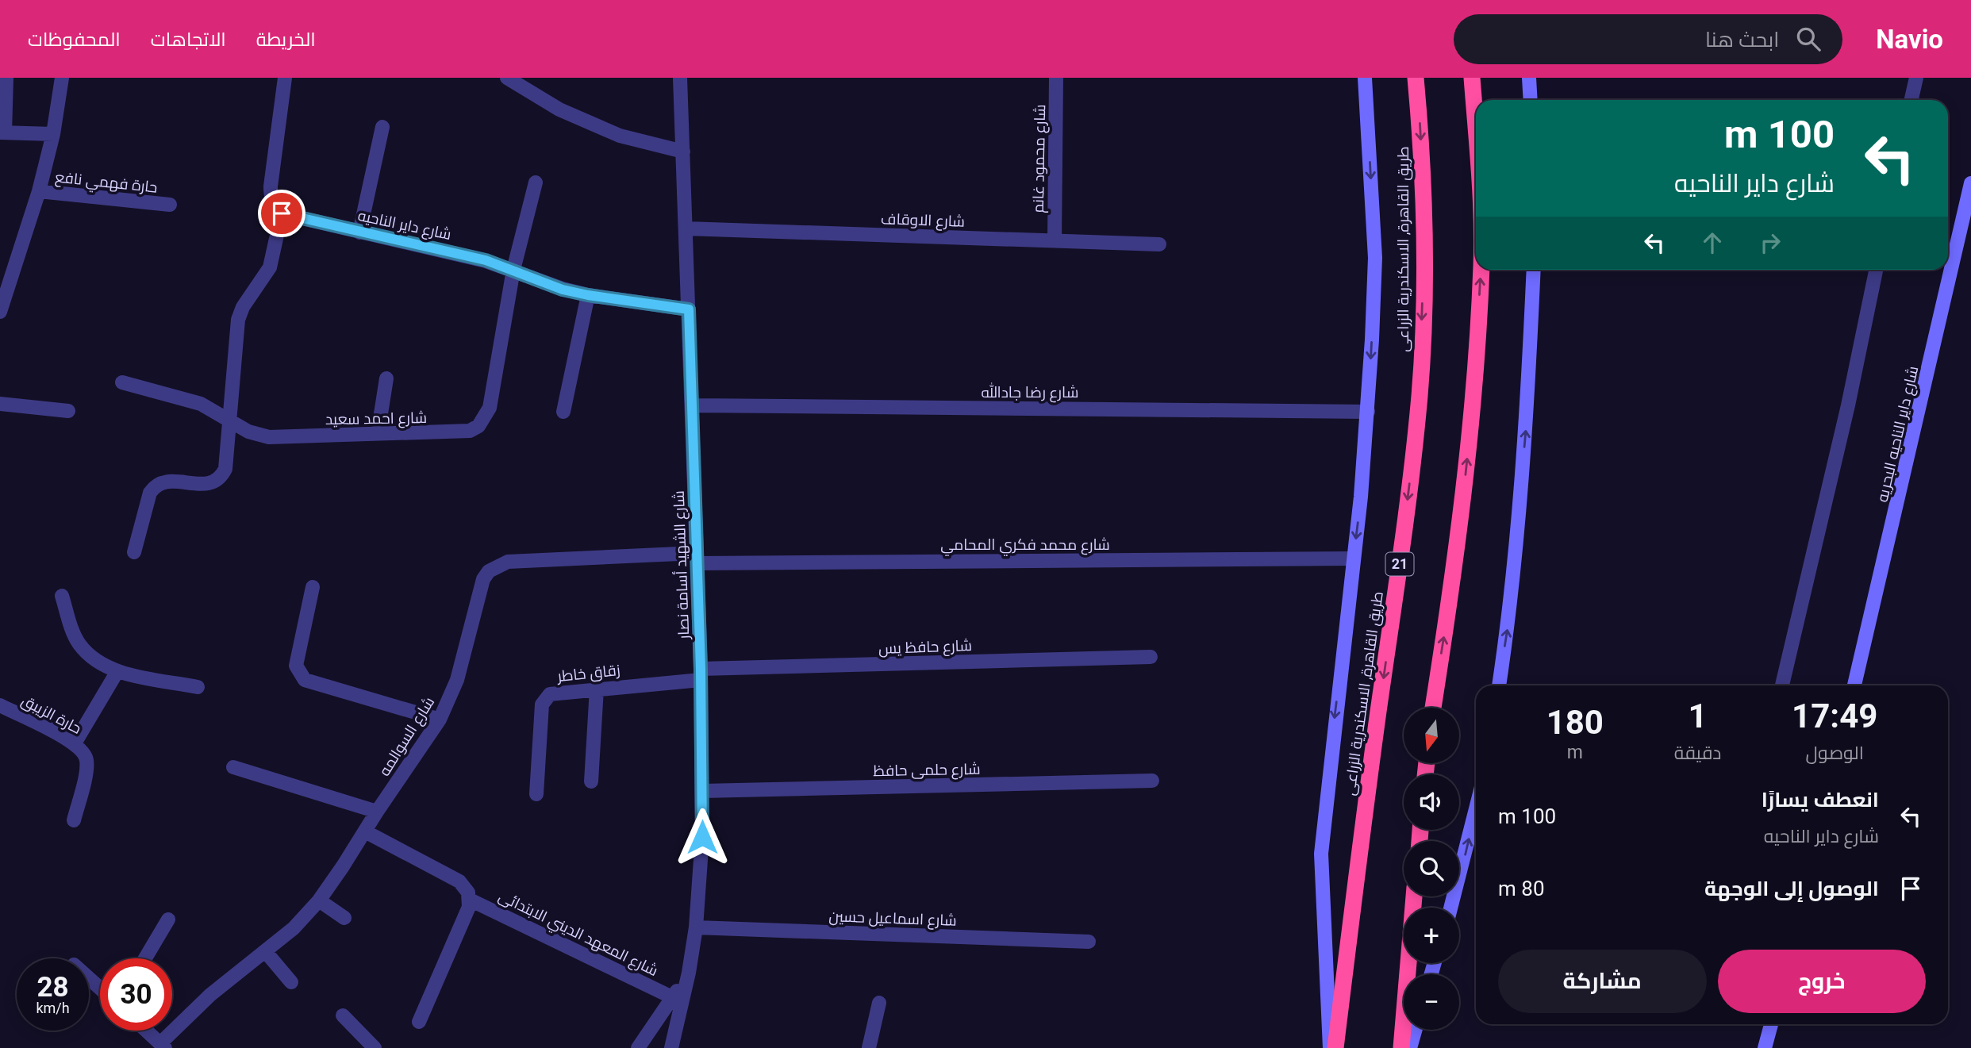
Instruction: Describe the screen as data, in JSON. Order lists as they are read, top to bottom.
{
  "streets": {
    "highway": ["طريق القاهرة, الاسكندرية الزراعى", "21"],
    "street": [
      "شارع محمود غانم",
      "حارة فهمي نافع",
      "شارع الاوقاف",
      "شارع داير الناحيه",
      "شارع رضا جادالله",
      "شارع احمد سعيد",
      "شارع داير الناحيه البحريه",
      "شارع محمد فكري المحامي",
      "شارع الشهيد أسامة نصار",
      "شارع حافظ يس",
      "زقاق خاطر",
      "حارة الزيبق",
      "شارع السوالمه",
      "شارع حلمى حافظ",
      "شارع اسماعيل حسين",
      "شارع المعهد الديني الابتدائى"
    ]
  },
  "crossings": [
    ["شارع محمود غانم", "شارع الاوقاف"],
    ["شارع الاوقاف", "شارع الشهيد أسامة نصار"],
    ["شارع داير الناحيه", "شارع احمد سعيد"],
    ["شارع داير الناحيه", "شارع الشهيد أسامة نصار"],
    ["شارع رضا جادالله", "شارع الشهيد أسامة نصار"],
    ["شارع محمد فكري المحامي", "شارع الشهيد أسامة نصار"],
    ["شارع محمد فكري المحامي", "شارع السوالمه"],
    ["شارع الشهيد أسامة نصار", "شارع حافظ يس"],
    ["شارع الشهيد أسامة نصار", "زقاق خاطر"],
    ["شارع الشهيد أسامة نصار", "شارع السوالمه"],
    ["شارع الشهيد أسامة نصار", "شارع حلمى حافظ"],
    ["شارع الشهيد أسامة نصار", "شارع اسماعيل حسين"],
    ["شارع حافظ يس", "زقاق خاطر"]
  ],
  "north": "bottom",
  "page": {
    "header": "Navio",
    "search": "ابحث هنا",
    "nav": ["الخريطة", "الاتجاهات", "المحفوظات"],
    "turn": ["100 m", "شارع داير الناحيه"],
    "eta": [
      "17:49",
      "الوصول",
      "1",
      "دقيقة",
      "180",
      "m"
    ],
    "map_buttons": ["+", "−"],
    "list": [
      {
        "name": "انعطف يسارًا",
        "note": "شارع داير الناحيه",
        "value": "100 m"
      },
      {
        "name": "الوصول إلى الوجهة",
        "value": "80 m"
      }
    ],
    "buttons": ["خروج", "مشاركة"],
    "speed": "28 km/h",
    "limit": "30"
  }
}
